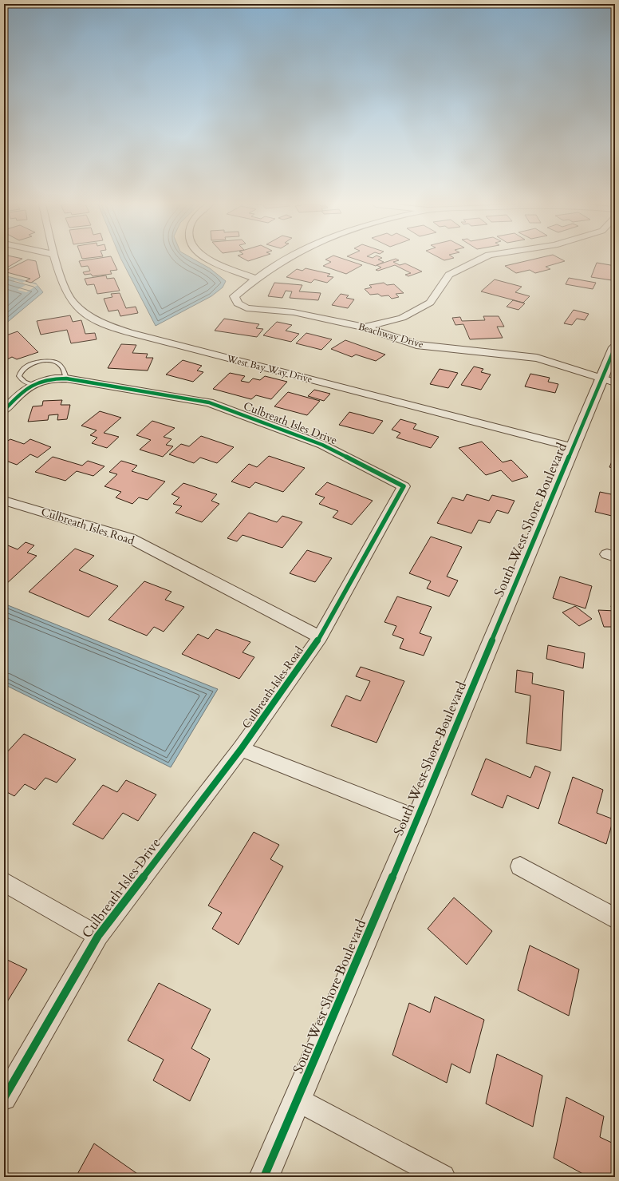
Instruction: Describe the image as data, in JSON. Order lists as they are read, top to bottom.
{
  "streets": {
    "street": [
      "Beachway Drive",
      "West Bay Way Drive",
      "Culbreath Isles Drive",
      "South West Shore Boulevard",
      "Culbreath Isles Road"
    ]
  },
  "crossings": [
    ["Beachway Drive", "South West Shore Boulevard"],
    ["West Bay Way Drive", "South West Shore Boulevard"],
    ["Culbreath Isles Drive", "Culbreath Isles Road"]
  ]
}
